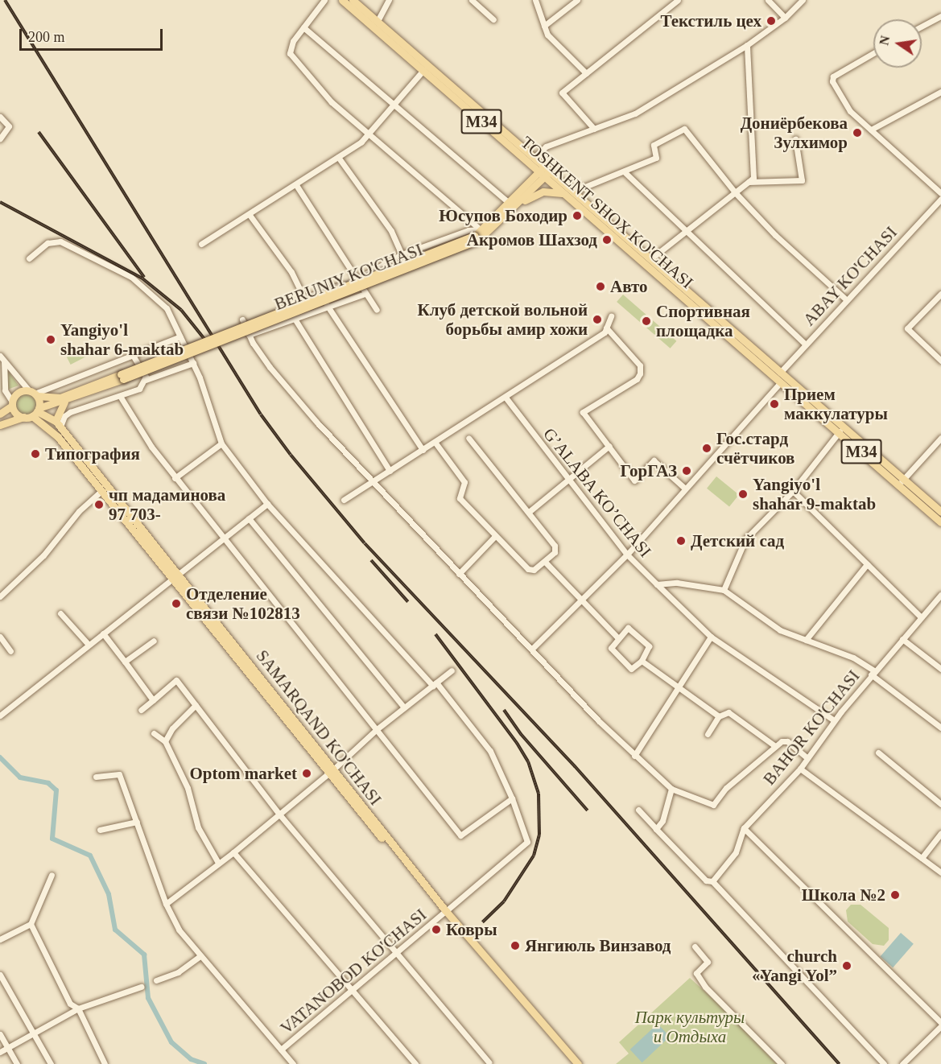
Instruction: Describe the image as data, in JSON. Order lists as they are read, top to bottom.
{
  "streets": {
    "main road": [
      "M34",
      "TOSHKENT SHOX KO'CHASI",
      "BERUNIY KO'CHASI",
      "SAMARQAND KO'CHASI"
    ],
    "street": [
      "ABAY KO'CHASI",
      "G’ALABA KO’CHASI",
      "BAHOR KO'CHASI",
      "VATANOBOD KO'CHASI"
    ]
  },
  "crossings": [
    ["M34", "TOSHKENT SHOX KO'CHASI"],
    ["M34", "ABAY KO'CHASI"],
    ["TOSHKENT SHOX KO'CHASI", "ABAY KO'CHASI"],
    ["TOSHKENT SHOX KO'CHASI", "BERUNIY KO'CHASI"],
    ["BERUNIY KO'CHASI", "SAMARQAND KO'CHASI"],
    ["G’ALABA KO’CHASI", "BAHOR KO'CHASI"],
    ["SAMARQAND KO'CHASI", "VATANOBOD KO'CHASI"]
  ],
  "parks": ["Парк культуры и Отдыха"],
  "places": [
    "Текстиль цех",
    "Дониёрбекова Зулхимор",
    "Юсупов Боходир",
    "Акромов Шахзод",
    "Авто",
    "Клуб детской вольной борьбы амир хожи",
    "Спортивная площадка",
    "Yangiyo'l shahar 6-maktab",
    "Прием маккулатуры",
    "Гос.стард счётчиков",
    "Типография",
    "ГорГАЗ",
    "Yangiyo'l shahar 9-maktab",
    "чп мадаминова 97 703-",
    "Детский сад",
    "Отделение связи №102813",
    "Optom market",
    "Школа №2",
    "Ковры",
    "Янгиюль Винзавод",
    "church «Yangi Yol”"
  ],
  "scale_bar": "200 m",
  "north": "left"
}
